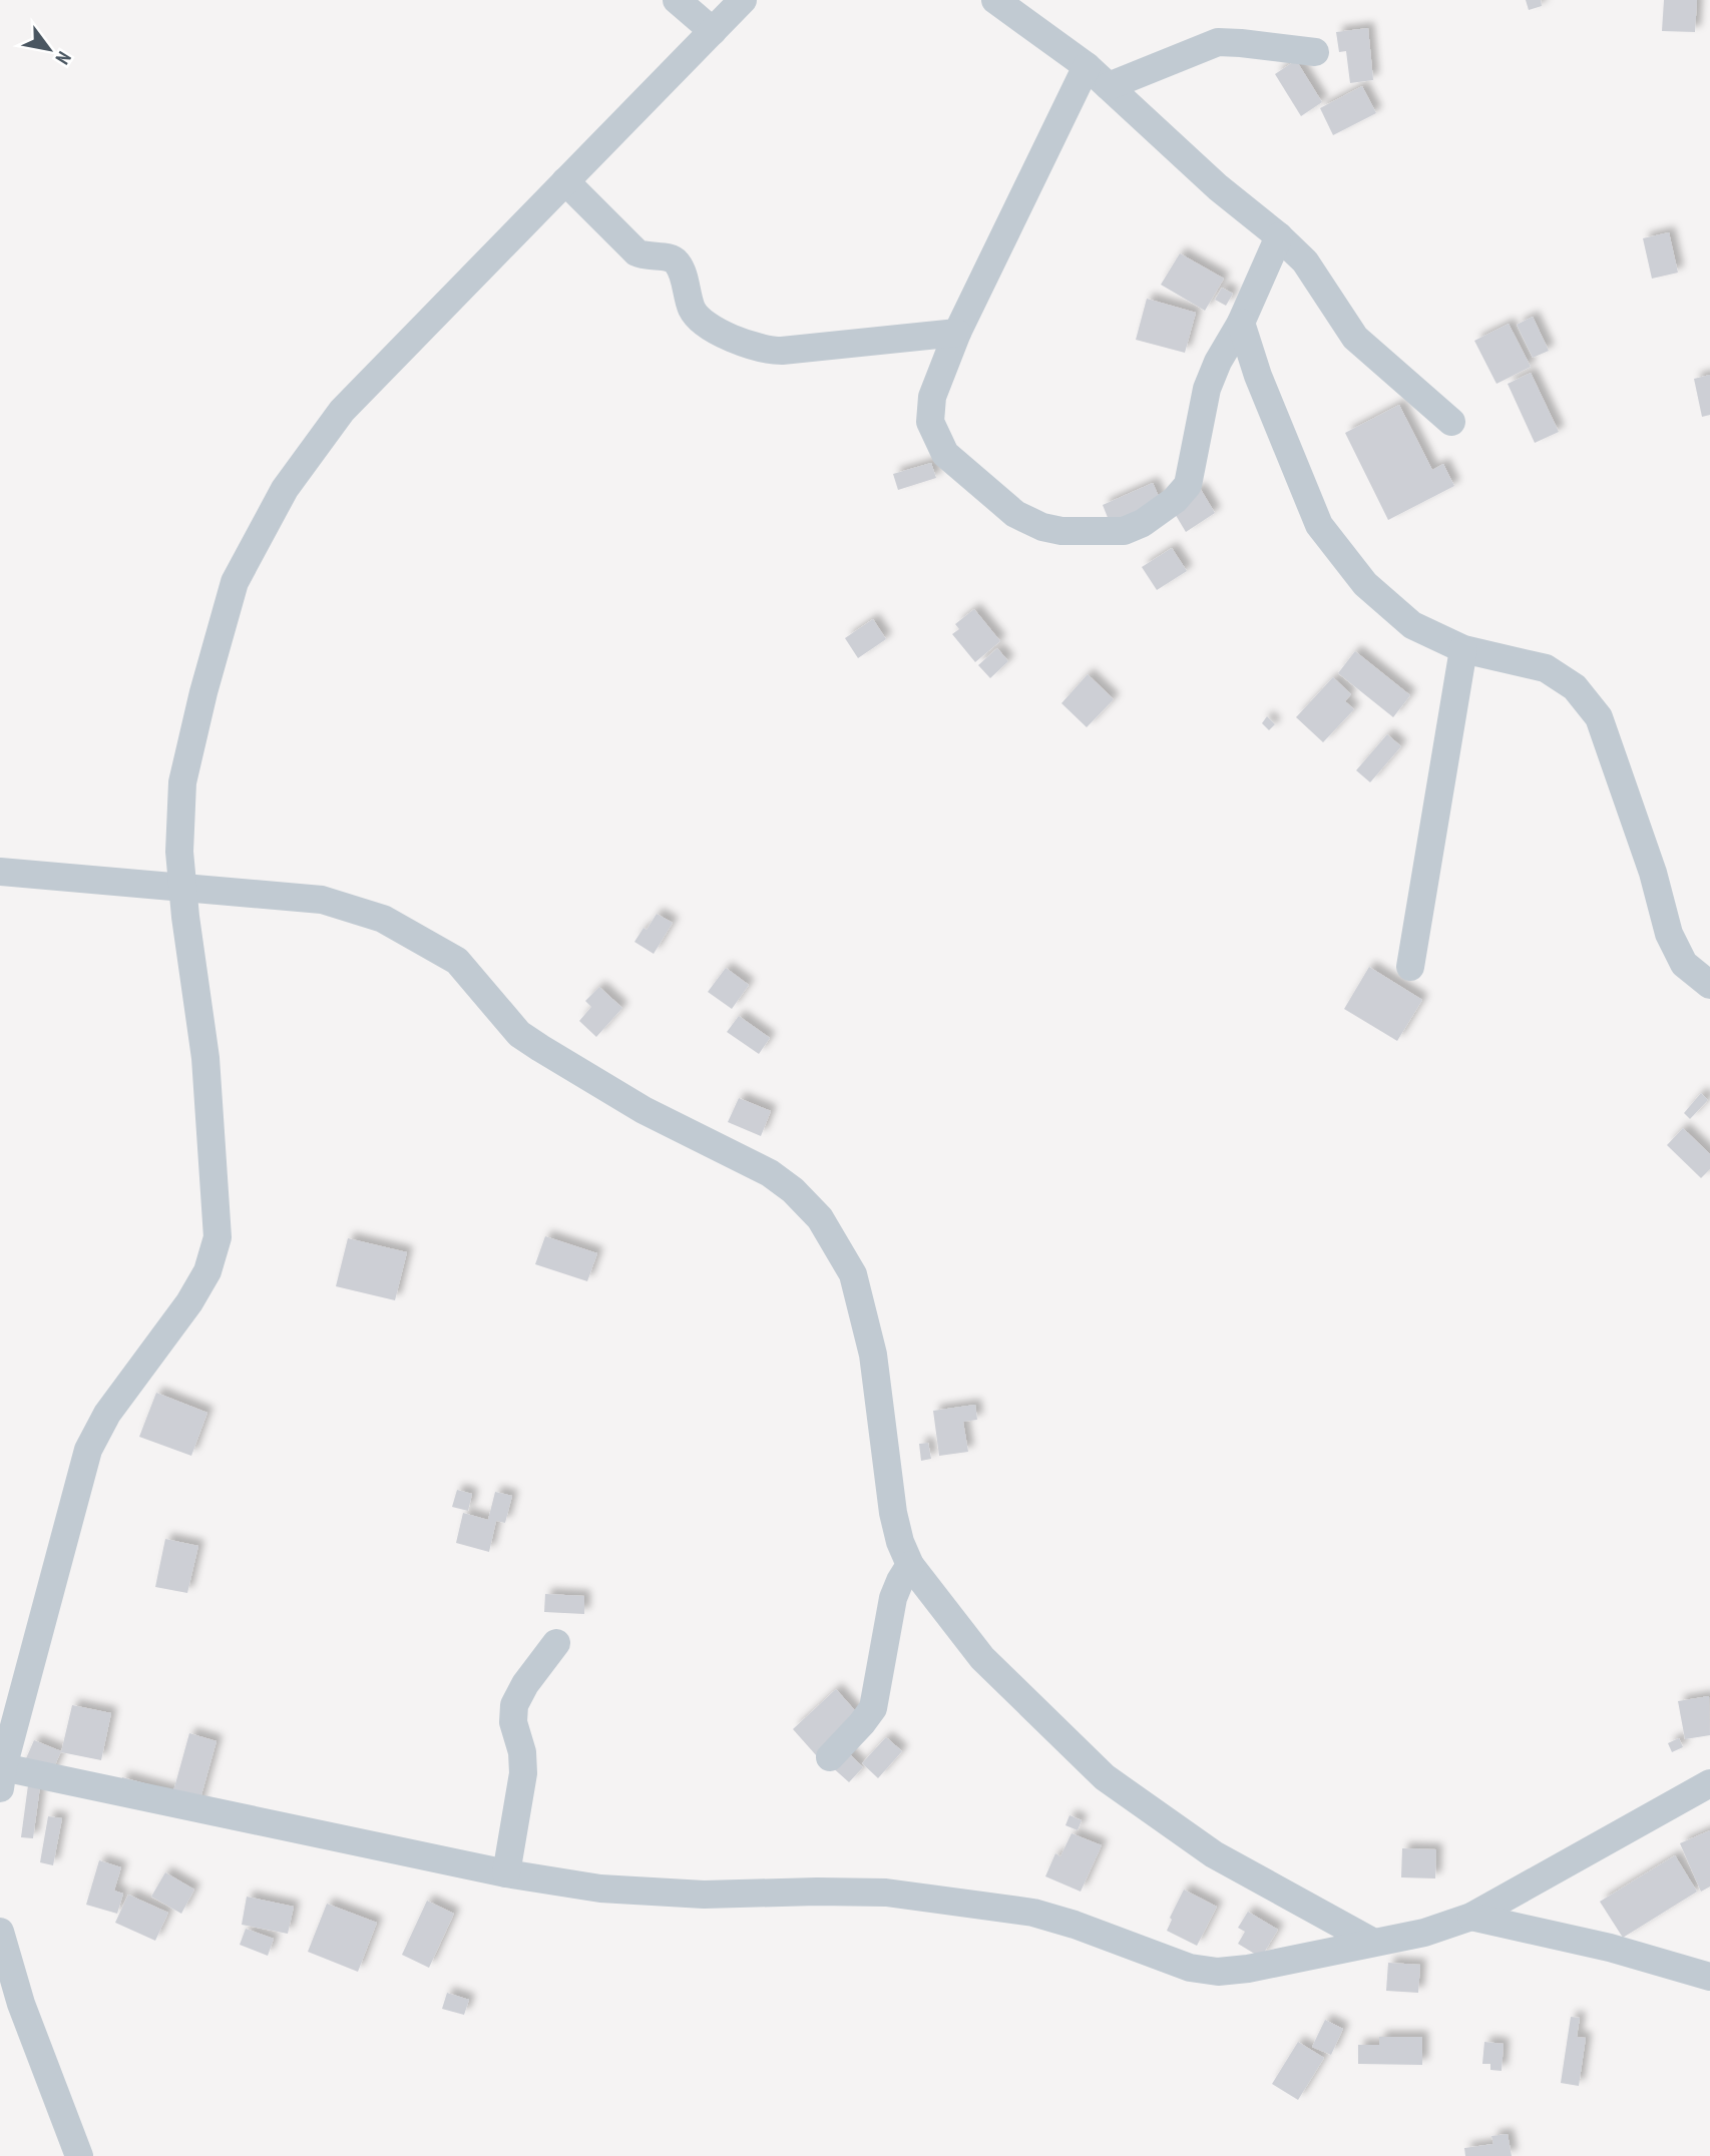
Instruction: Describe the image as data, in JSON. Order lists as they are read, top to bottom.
{
  "north": "bottom right"
}
